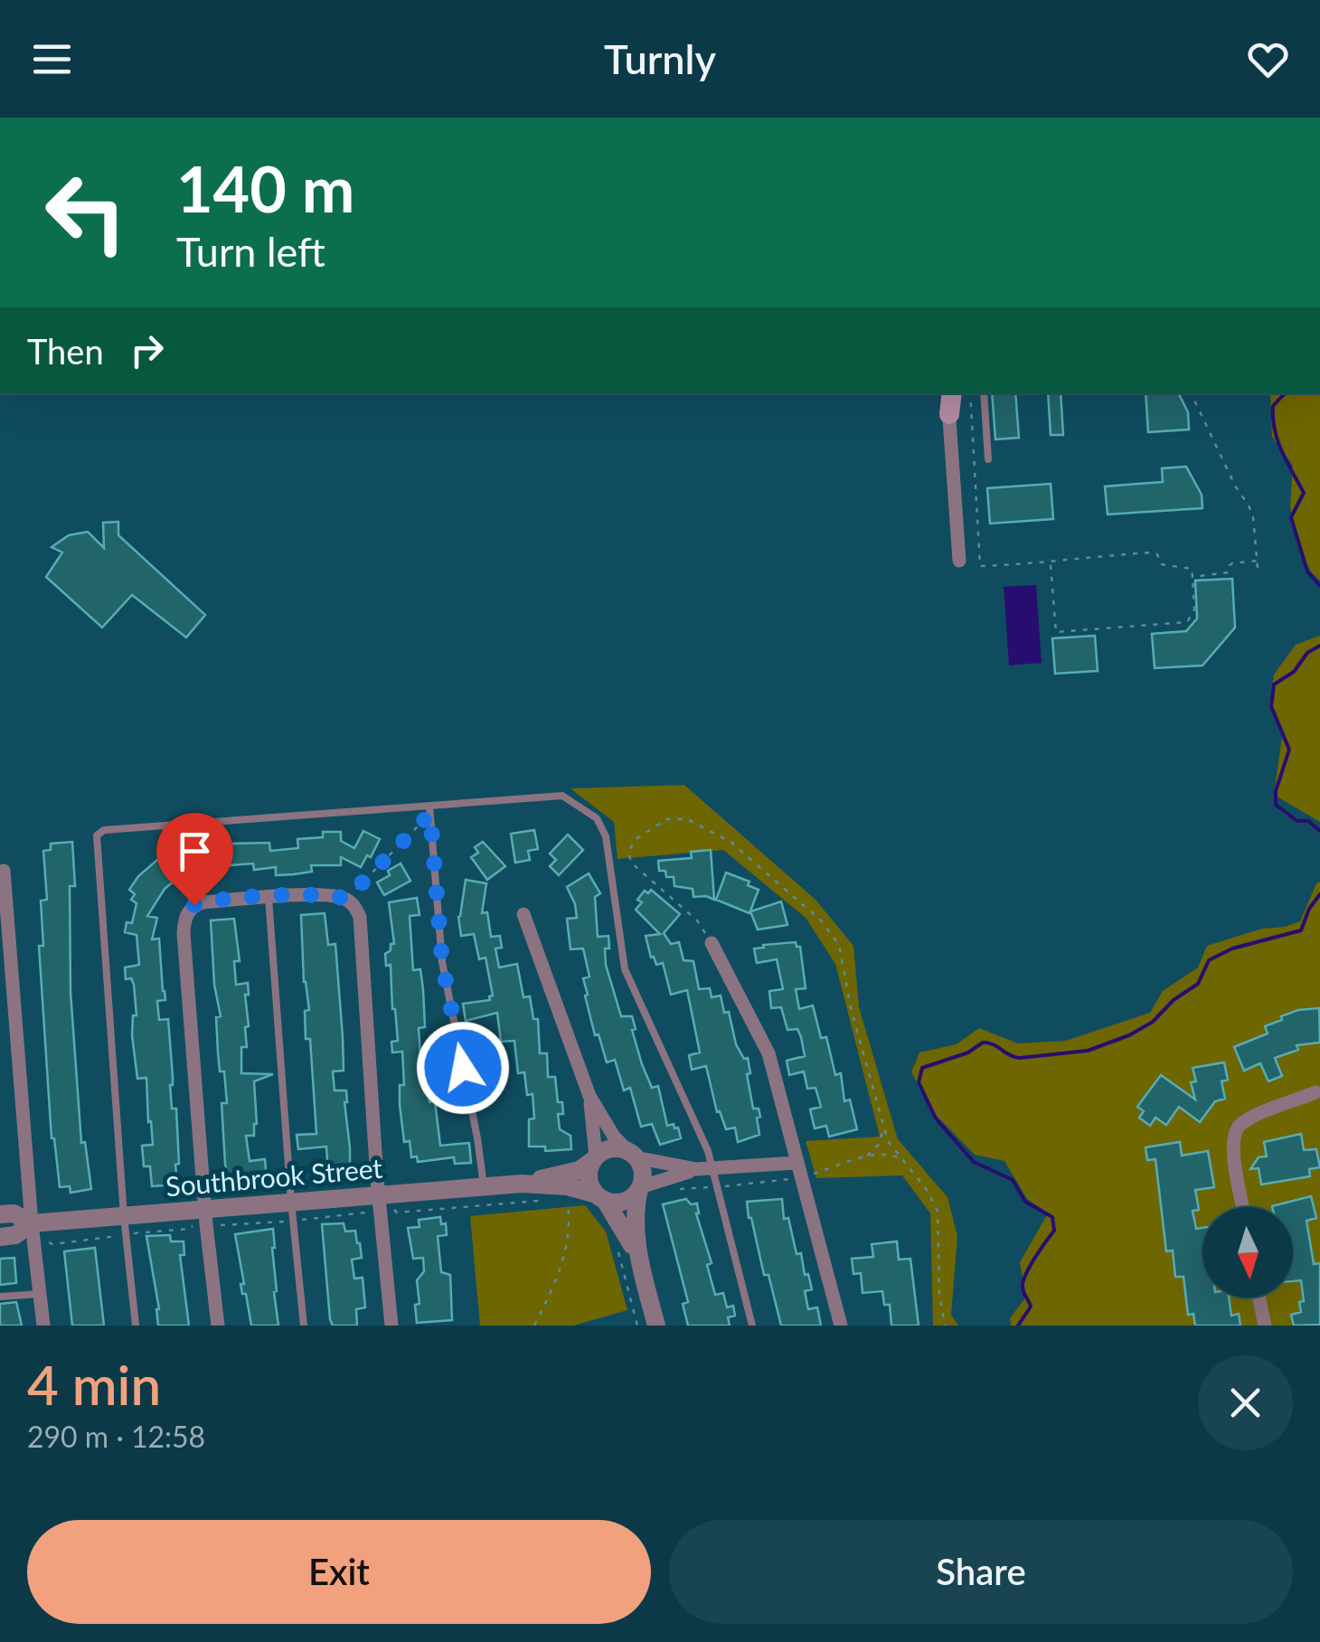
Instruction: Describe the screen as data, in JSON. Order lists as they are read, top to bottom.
{
  "streets": {
    "street": ["Southbrook Street"]
  },
  "north": "bottom",
  "page": {
    "header": "Turnly",
    "turn": ["140 m", "Turn left"],
    "then": "Then",
    "heading": ["4 min", "290 m · 12:58"],
    "buttons": ["Exit", "Share"]
  }
}
